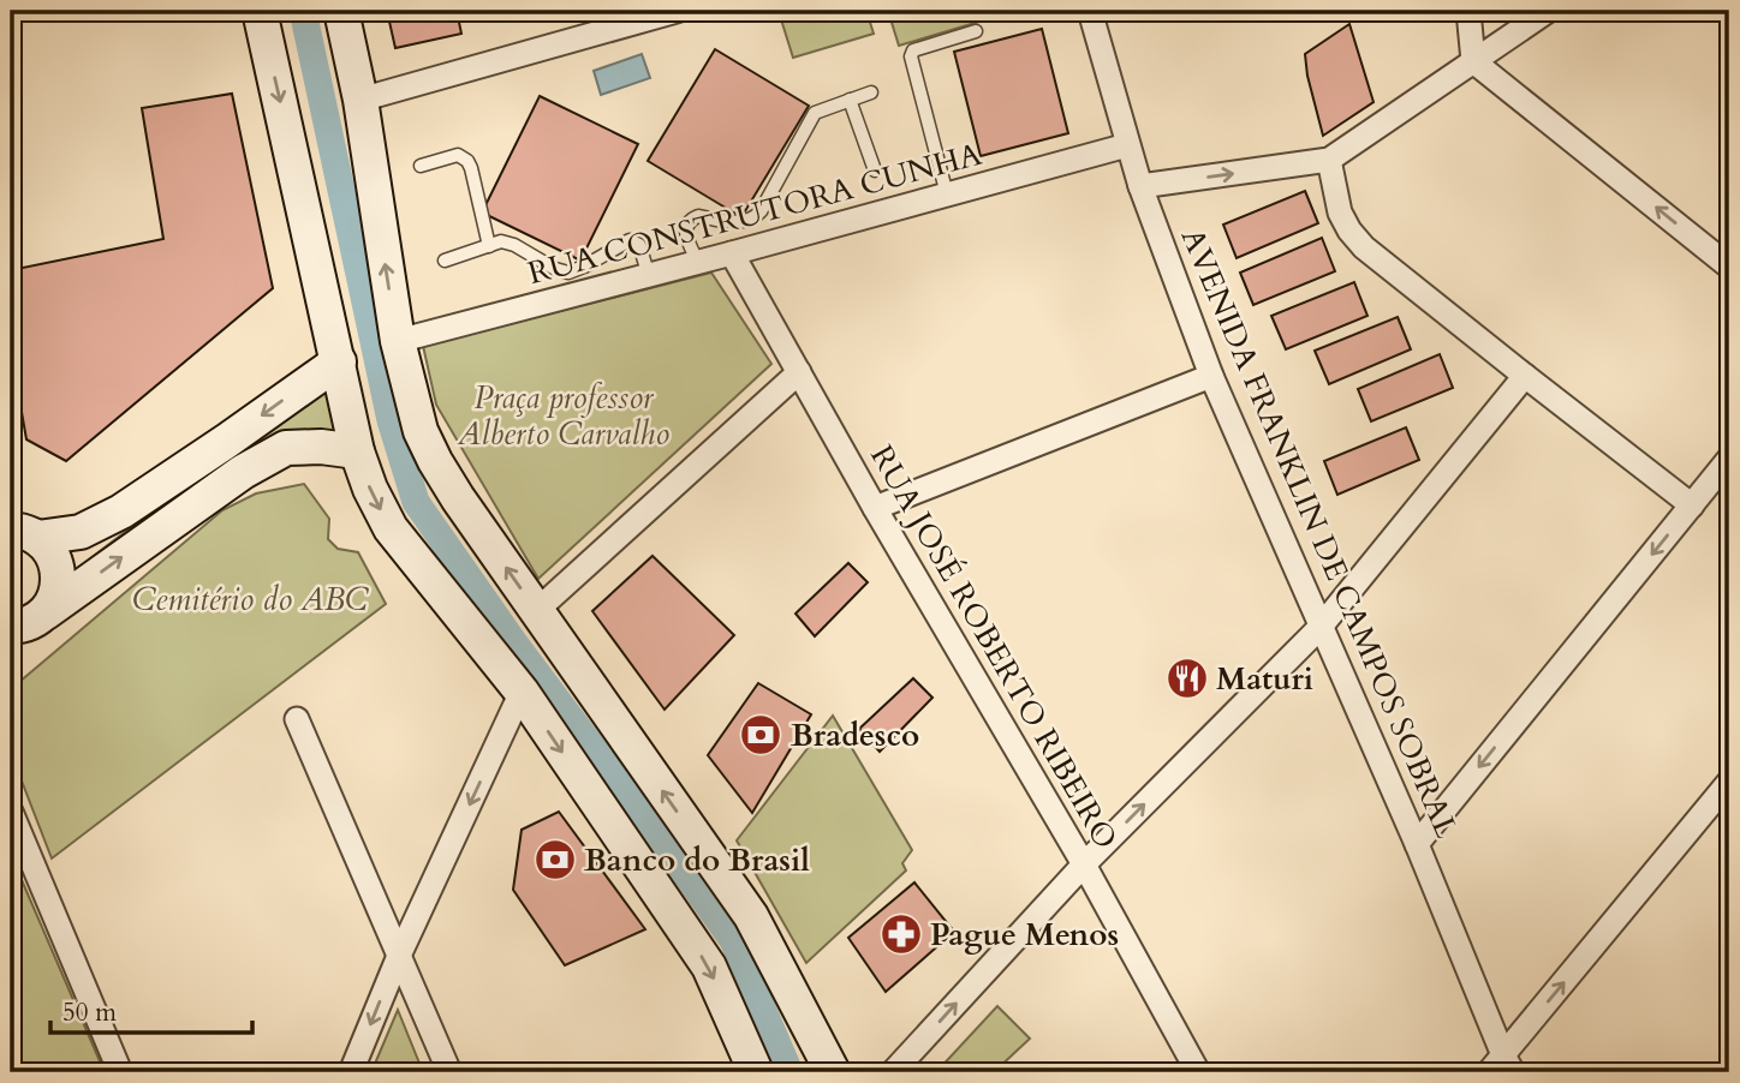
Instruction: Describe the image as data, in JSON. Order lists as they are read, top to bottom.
{
  "streets": {
    "street": ["RUA CONSTRUTORA CUNHA", "AVENIDA FRANKLIN DE CAMPOS SOBRAL", "RUA JOSÉ ROBERTO RIBEIRO"]
  },
  "crossings": [
    ["RUA CONSTRUTORA CUNHA", "AVENIDA FRANKLIN DE CAMPOS SOBRAL"],
    ["RUA CONSTRUTORA CUNHA", "RUA JOSÉ ROBERTO RIBEIRO"]
  ],
  "parks": ["Praça professor Alberto Carvalho", "Cemitério do ABC"],
  "places": {
    "restaurant": ["Maturi"],
    "bank": ["Bradesco", "Banco do Brasil"],
    "pharmacy": ["Pague Menos"]
  },
  "scale_bar": "50 m"
}
